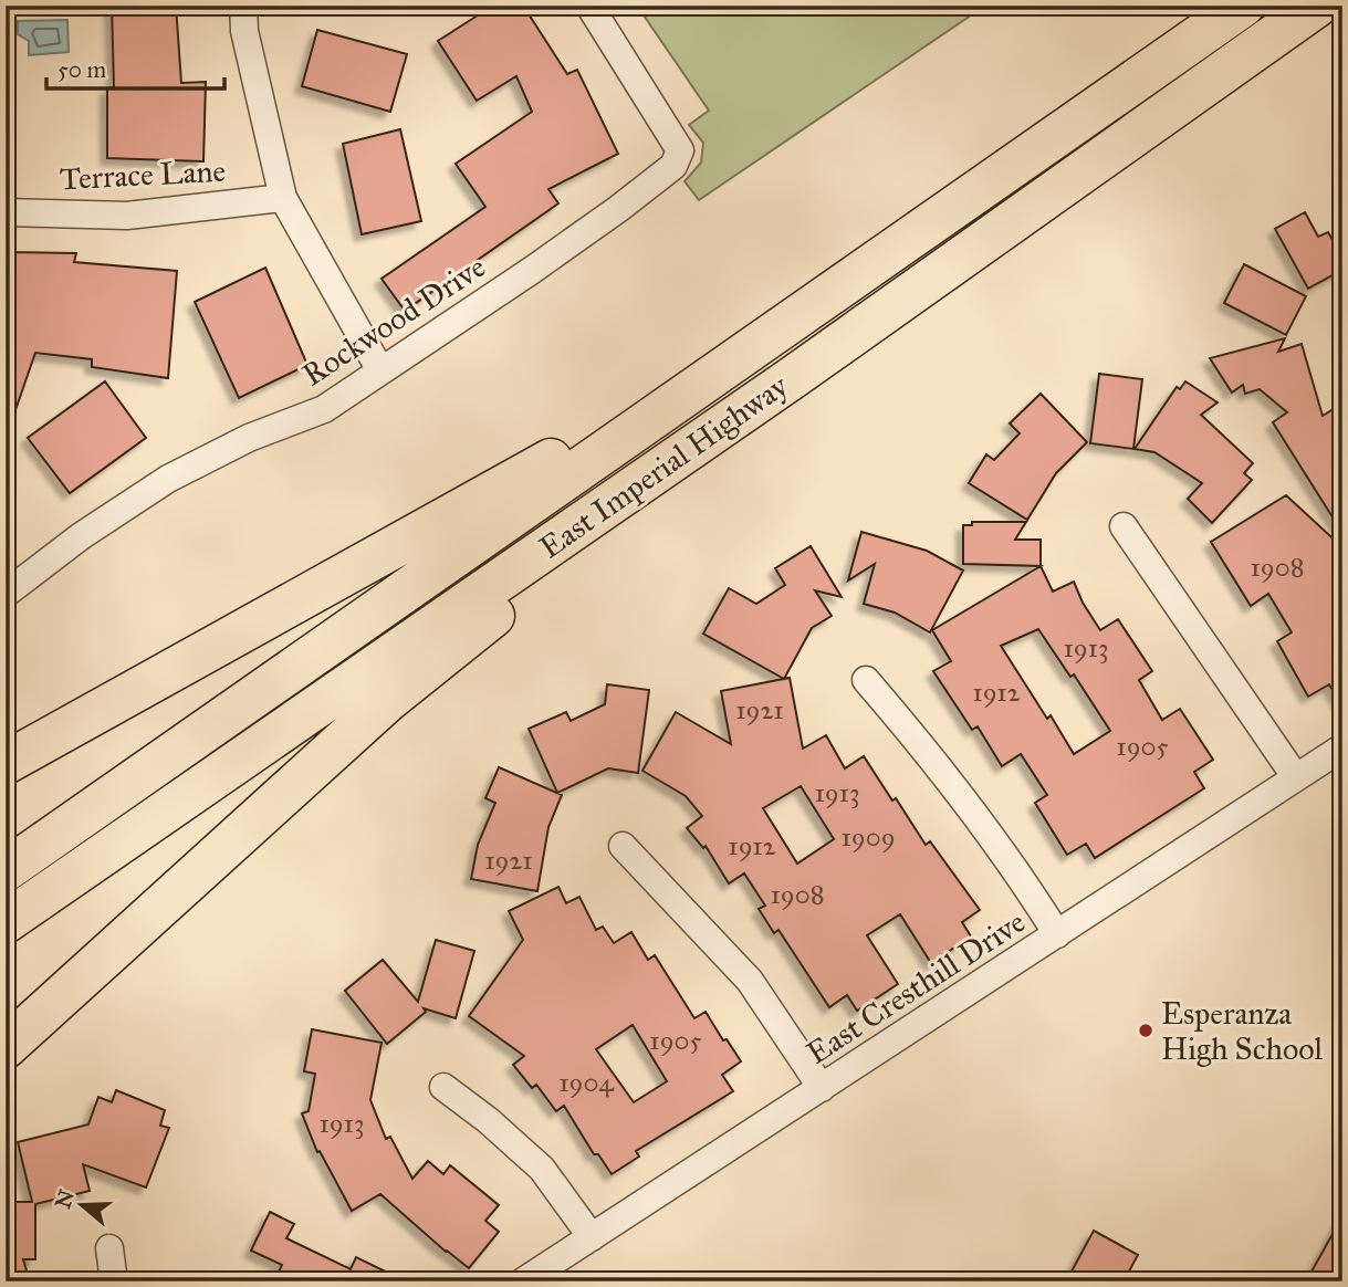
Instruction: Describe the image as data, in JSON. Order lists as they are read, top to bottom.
{
  "streets": {
    "highway": ["East Imperial Highway"],
    "street": ["Terrace Lane", "Rockwood Drive", "East Cresthill Drive"]
  },
  "places": ["Esperanza High School"],
  "house_numbers": [
    "1908",
    "1913",
    "1912",
    "1921",
    "1905",
    "1913",
    "1909",
    "1912",
    "1921",
    "1908",
    "1905",
    "1904",
    "1913"
  ],
  "scale_bar": "50 m",
  "north": "left"
}
